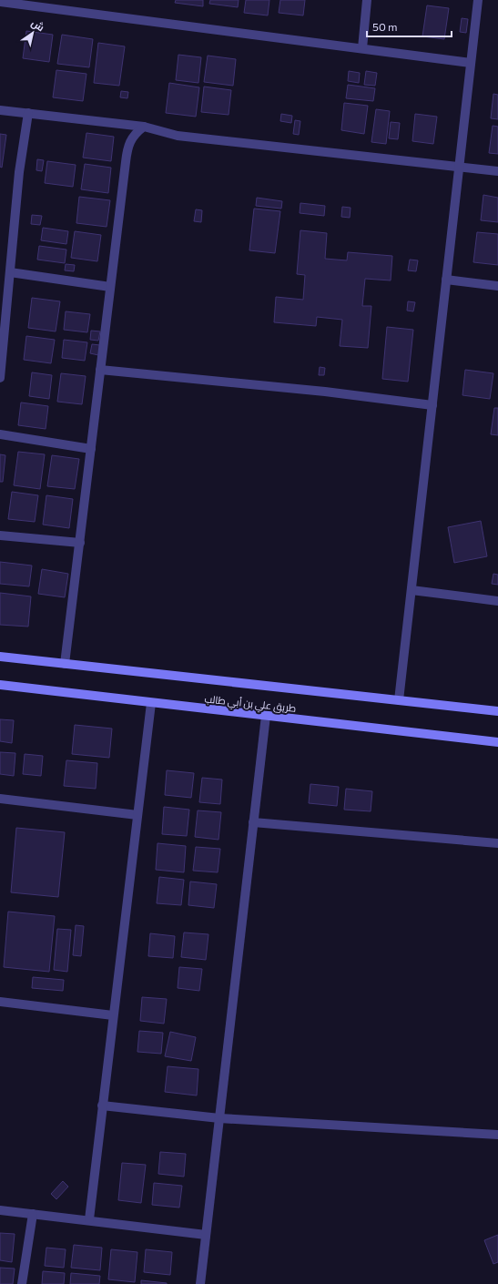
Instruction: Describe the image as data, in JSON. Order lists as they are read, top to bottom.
{
  "streets": {
    "main road": ["طريق علي بن أبي طالب"]
  },
  "scale_bar": "50 m",
  "north": "top right"
}
